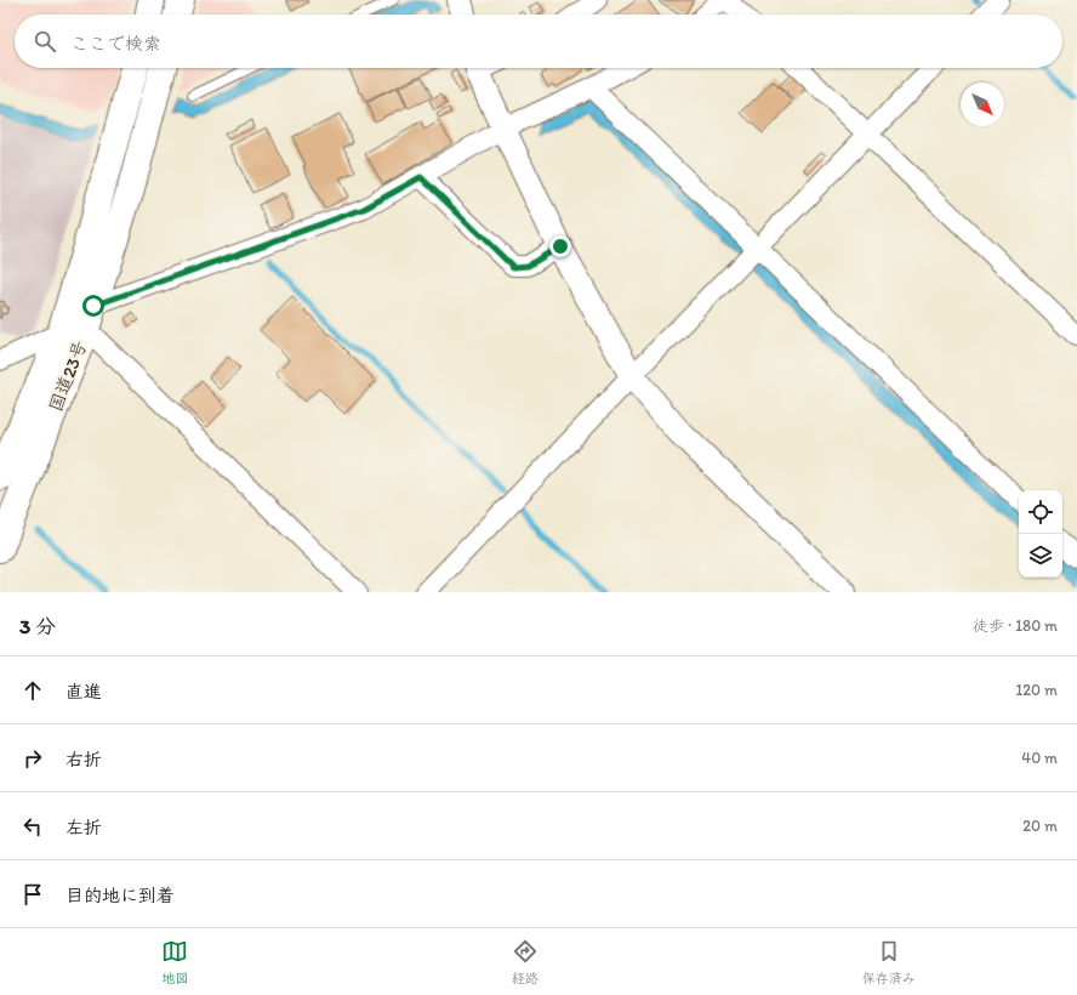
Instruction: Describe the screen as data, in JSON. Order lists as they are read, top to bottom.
{
  "streets": {
    "highway": ["国道23号"]
  },
  "north": "bottom right",
  "page": {
    "search": "ここで検索",
    "heading": ["3 分", "徒歩 · 180 m"],
    "list": [
      ["直進", "120 m"],
      ["右折", "40 m"],
      ["左折", "20 m"],
      "目的地に到着"
    ],
    "nav": ["地図", "経路", "保存済み"]
  }
}
